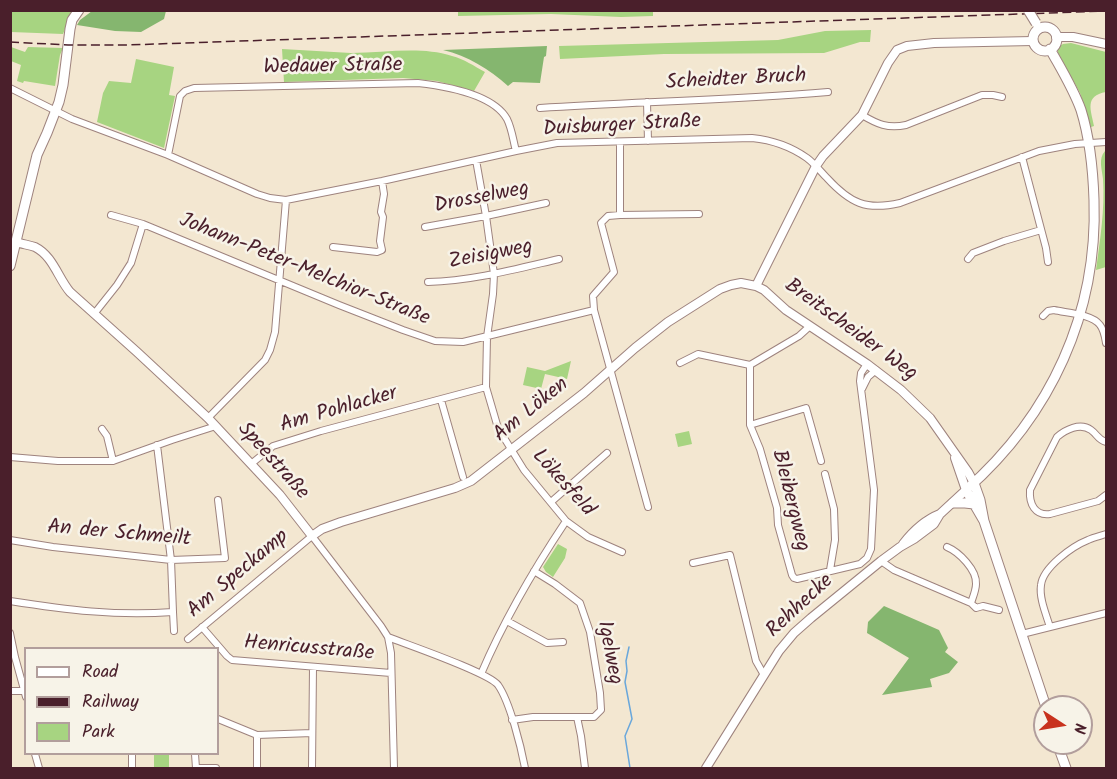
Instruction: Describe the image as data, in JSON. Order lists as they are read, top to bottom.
{
  "streets": {
    "main road": ["Breitscheider Weg"],
    "street": [
      "Wedauer Straße",
      "Scheidter Bruch",
      "Duisburger Straße",
      "Drosselweg",
      "Zeisigweg",
      "Johann-Peter-Melchior-Straße",
      "Am Pohlacker",
      "Am Löken",
      "Speestraße",
      "Lökesfeld",
      "Bleibergweg",
      "An der Schmeilt",
      "Am Speckamp",
      "Rehhecke",
      "Henricusstraße",
      "Igelweg"
    ]
  },
  "crossings": [
    ["Wedauer Straße", "Duisburger Straße"],
    ["Scheidter Bruch", "Duisburger Straße"],
    ["Duisburger Straße", "Breitscheider Weg"],
    ["Duisburger Straße", "Lökesfeld"],
    ["Drosselweg", "Lökesfeld"],
    ["Zeisigweg", "Lökesfeld"],
    ["Johann-Peter-Melchior-Straße", "Lökesfeld"],
    ["Breitscheider Weg", "Am Löken"],
    ["Breitscheider Weg", "Bleibergweg"],
    ["Breitscheider Weg", "Rehhecke"],
    ["Am Pohlacker", "Speestraße"],
    ["Am Pohlacker", "Lökesfeld"],
    ["Am Löken", "Speestraße"],
    ["Am Löken", "Lökesfeld"],
    ["Am Löken", "Am Speckamp"],
    ["Speestraße", "Am Speckamp"],
    ["Speestraße", "Henricusstraße"],
    ["Am Speckamp", "Henricusstraße"]
  ],
  "legend": ["Road", "Railway", "Park"],
  "north": "right"
}
